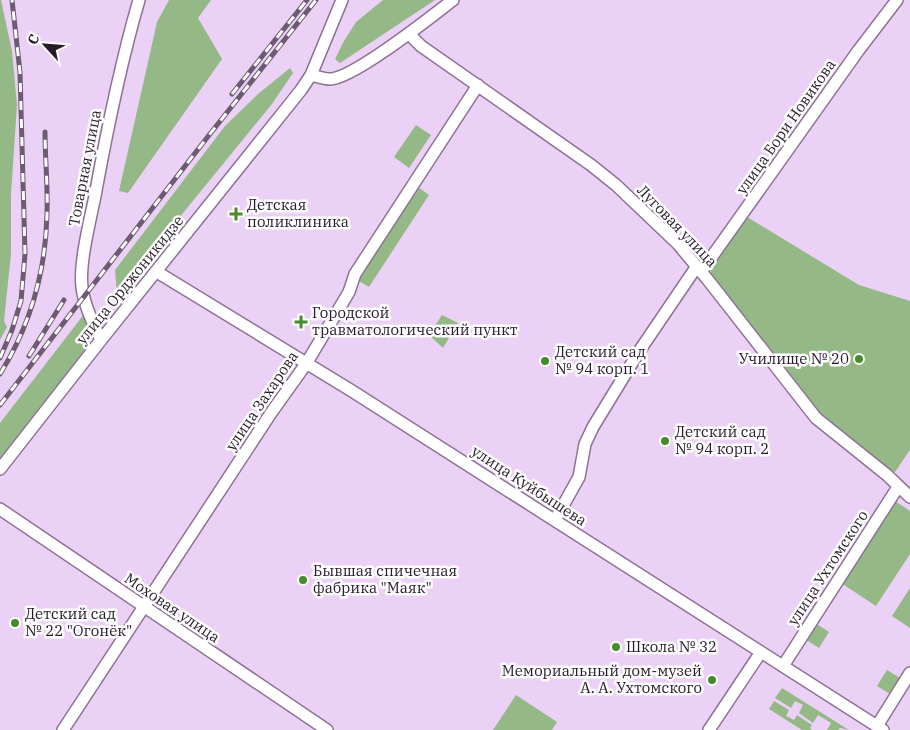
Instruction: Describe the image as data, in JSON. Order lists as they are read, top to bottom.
{
  "streets": {
    "street": [
      "улица Бори Новикова",
      "Товарная улица",
      "Луговая улица",
      "улица Орджоникидзе",
      "улица Захарова",
      "улица Куйбышева",
      "улица Ухтомского",
      "Моховая улица"
    ]
  },
  "crossings": [
    ["улица Бори Новикова", "Луговая улица"],
    ["улица Бори Новикова", "улица Куйбышева"],
    ["Товарная улица", "улица Орджоникидзе"],
    ["Луговая улица", "улица Захарова"],
    ["Луговая улица", "улица Ухтомского"],
    ["улица Орджоникидзе", "улица Куйбышева"],
    ["улица Захарова", "улица Куйбышева"],
    ["улица Захарова", "Моховая улица"],
    ["улица Куйбышева", "улица Ухтомского"]
  ],
  "places": {
    "health": ["Детская поликлиника", "Городской травматологический пункт"],
    "other": [
      "Училище № 20",
      "Детский сад № 94 корп. 1",
      "Детский сад № 94 корп. 2",
      "Бывшая спичечная фабрика \"Маяк\"",
      "Детский сад № 22 \"Огонёк\"",
      "Школа № 32",
      "Мемориальный дом-музей А. А. Ухтомского"
    ]
  },
  "north": "top left"
}
